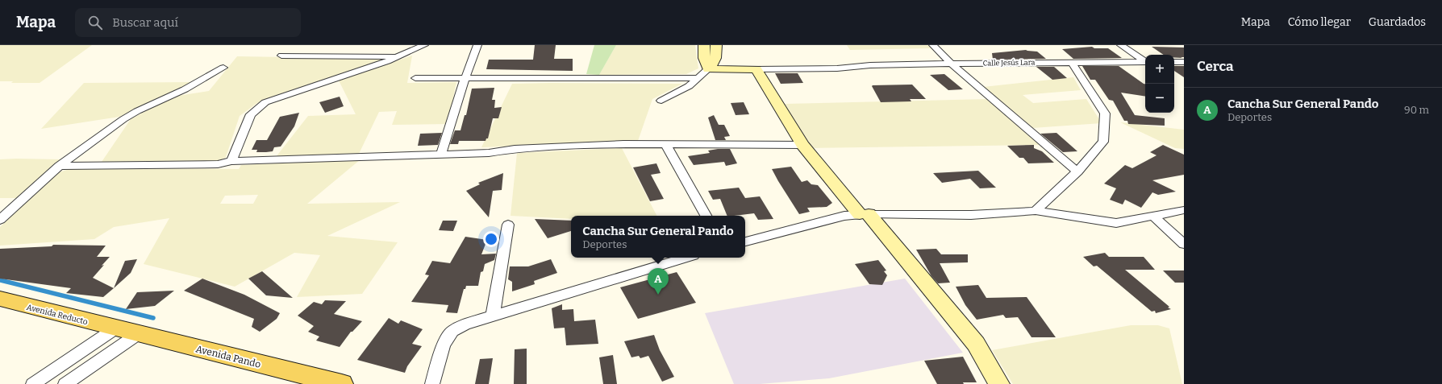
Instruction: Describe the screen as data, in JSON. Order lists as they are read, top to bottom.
{
  "streets": {
    "main road": ["Avenida Reducto", "Avenida Pando"],
    "street": ["Calle Jesús Lara"]
  },
  "crossings": [
    ["Avenida Reducto", "Avenida Pando"]
  ],
  "page": {
    "header": "Mapa",
    "search": "Buscar aquí",
    "nav": ["Mapa", "Cómo llegar", "Guardados"],
    "heading": "Cerca",
    "map_buttons": ["+", "−"],
    "list": [
      {
        "mark": "A",
        "name": "Cancha Sur General Pando",
        "note": "Deportes",
        "value": "90 m"
      }
    ],
    "popup": ["Cancha Sur General Pando", "Deportes"],
    "pins": "A"
  }
}
